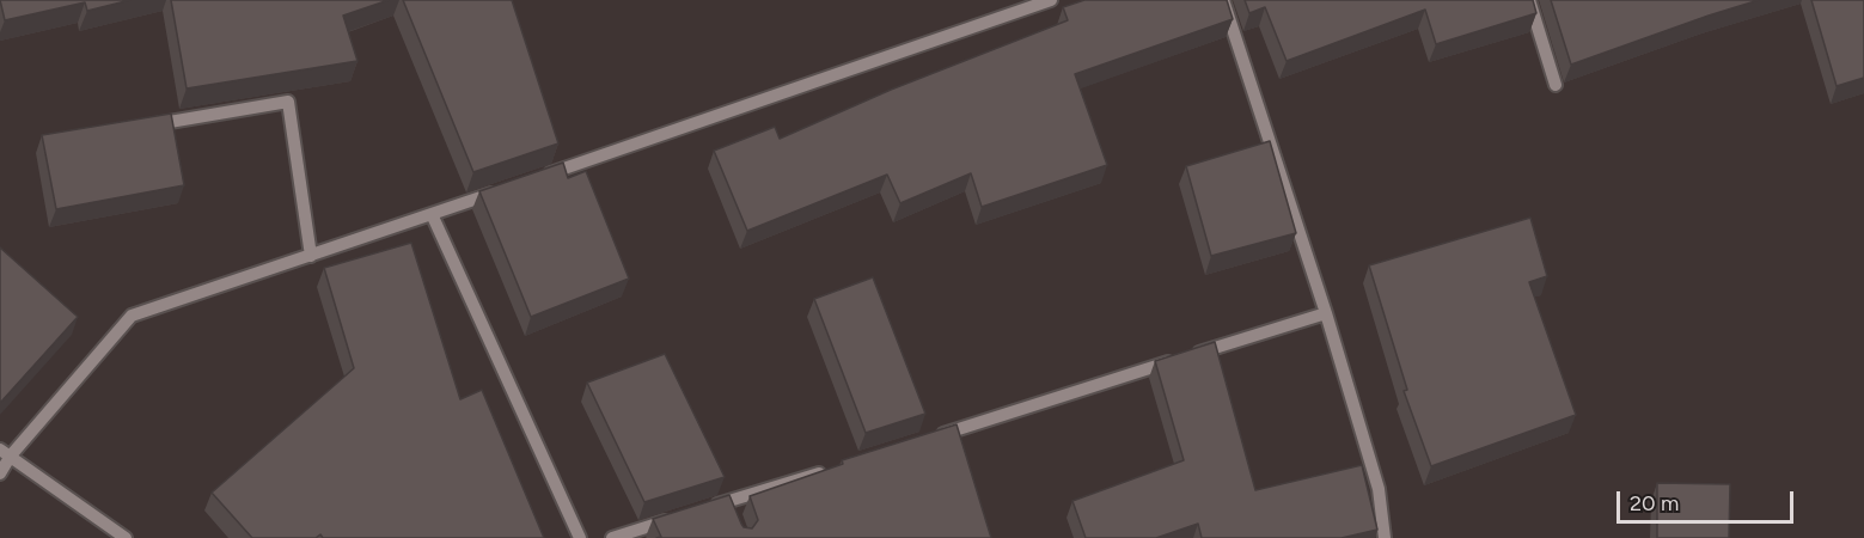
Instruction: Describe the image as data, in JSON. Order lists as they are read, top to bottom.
{
  "scale_bar": "20 m"
}
